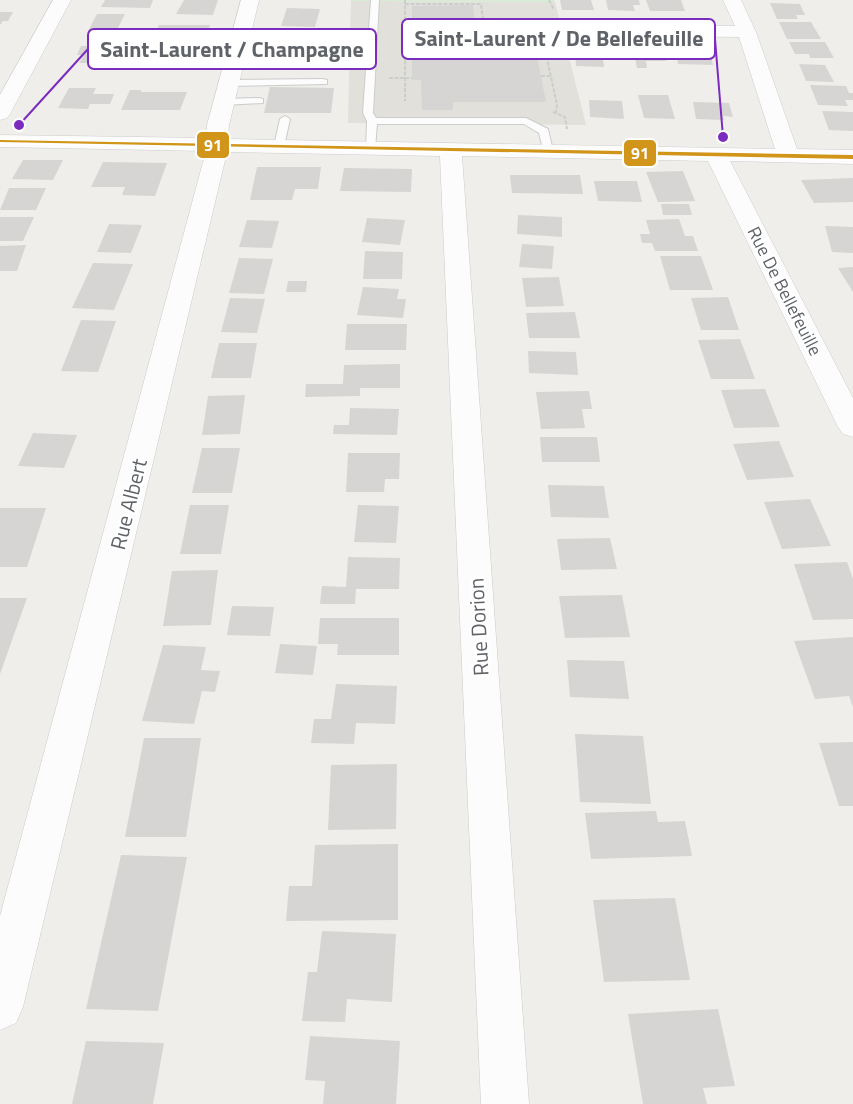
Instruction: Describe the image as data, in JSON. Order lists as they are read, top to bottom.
{
  "streets": {
    "street": ["Rue De Bellefeuille", "Rue Albert", "Rue Dorion"]
  },
  "places": ["Saint-Laurent / Champagne", "Saint-Laurent / De Bellefeuille"],
  "lines": ["transit line 91"]
}
